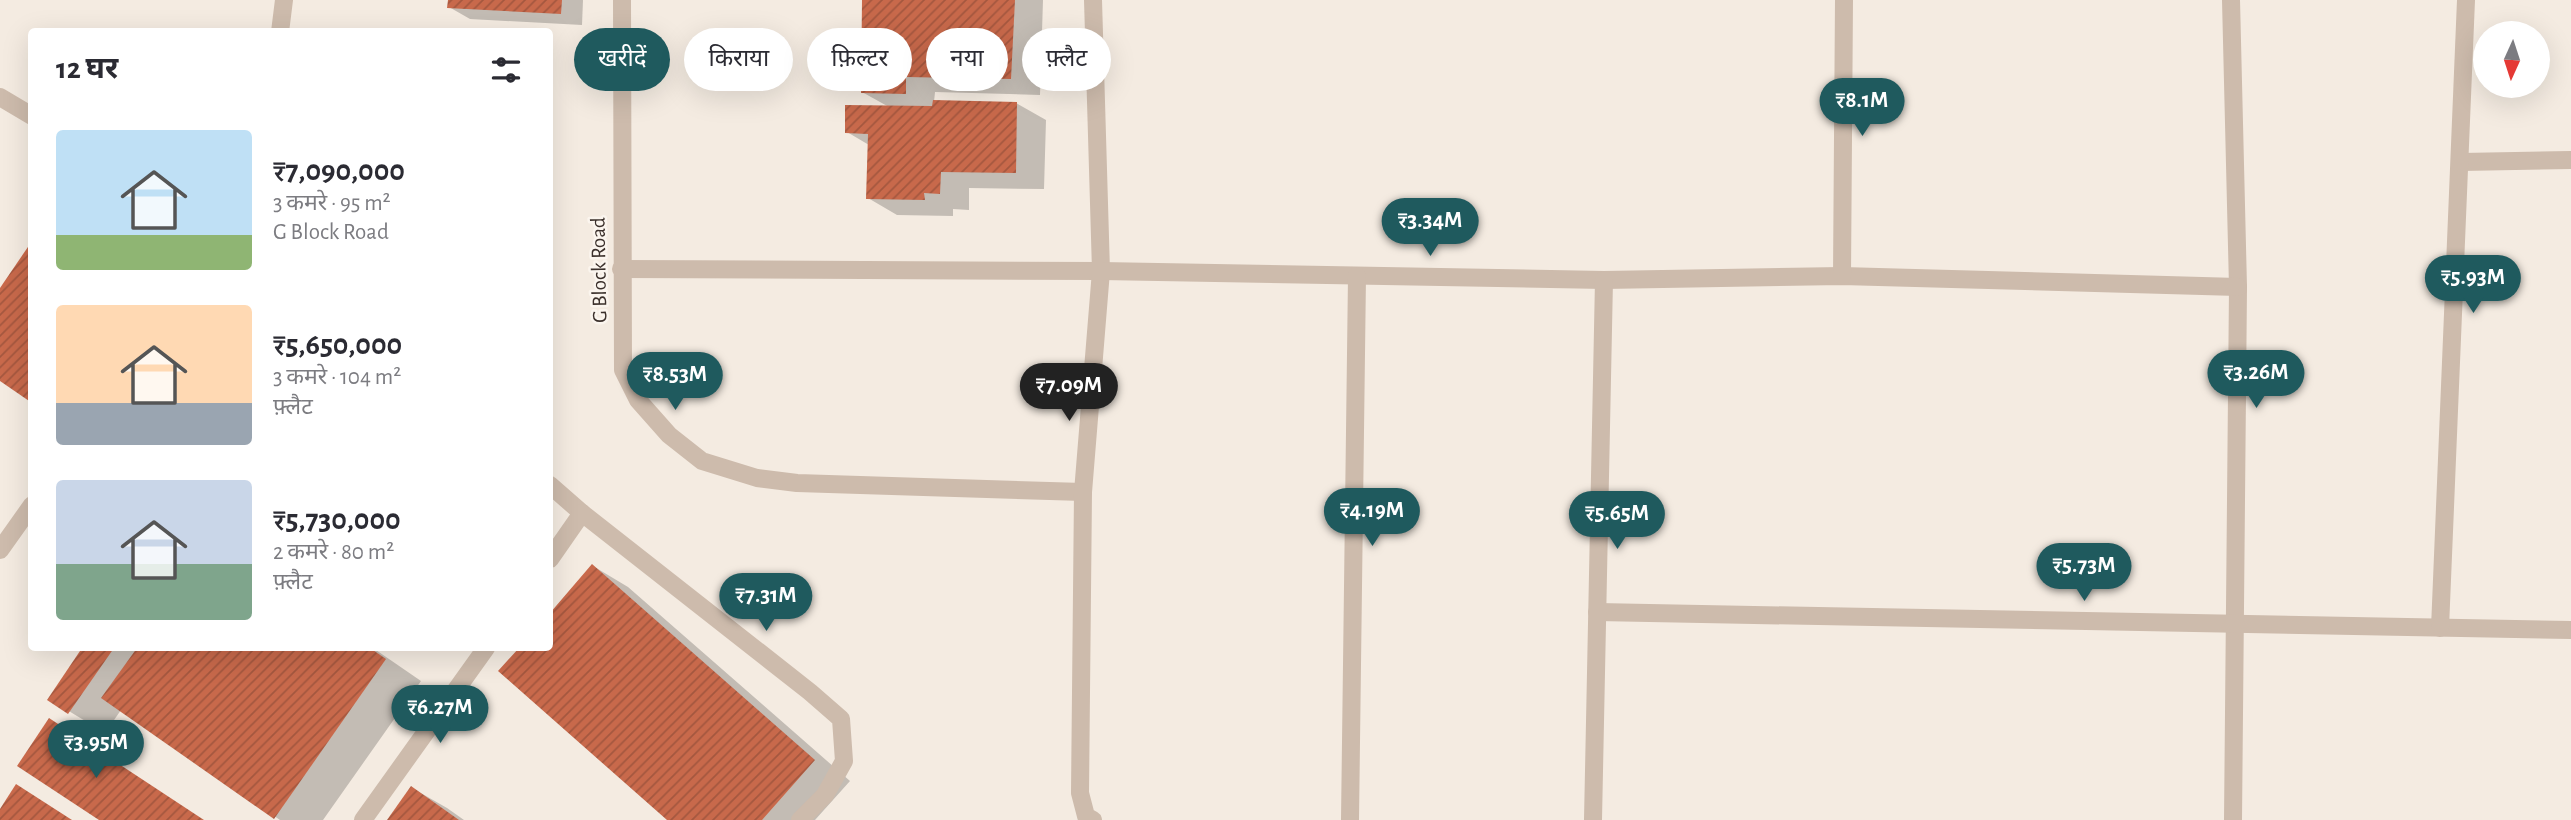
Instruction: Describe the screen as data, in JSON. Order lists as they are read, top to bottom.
{
  "streets": {
    "street": ["G Block Road"]
  },
  "north": "bottom",
  "page": {
    "chip": [
      "खरीदें",
      "किराया",
      "फ़िल्टर",
      "नया",
      "फ़्लैट"
    ],
    "heading": "12 घर",
    "price": [
      "₹8.1M",
      "₹3.34M",
      "₹5.93M",
      "₹3.26M",
      "₹8.53M",
      "₹7.09M",
      "₹4.19M",
      "₹5.65M",
      "₹5.73M",
      "₹7.31M",
      "₹6.27M",
      "₹3.95M"
    ],
    "list": [
      {
        "name": "₹7,090,000",
        "note": "3 कमरे · 95 m² · G Block Road"
      },
      {
        "name": "₹5,650,000",
        "note": "3 कमरे · 104 m² · फ़्लैट"
      },
      {
        "name": "₹5,730,000",
        "note": "2 कमरे · 80 m² · फ़्लैट"
      }
    ]
  }
}
